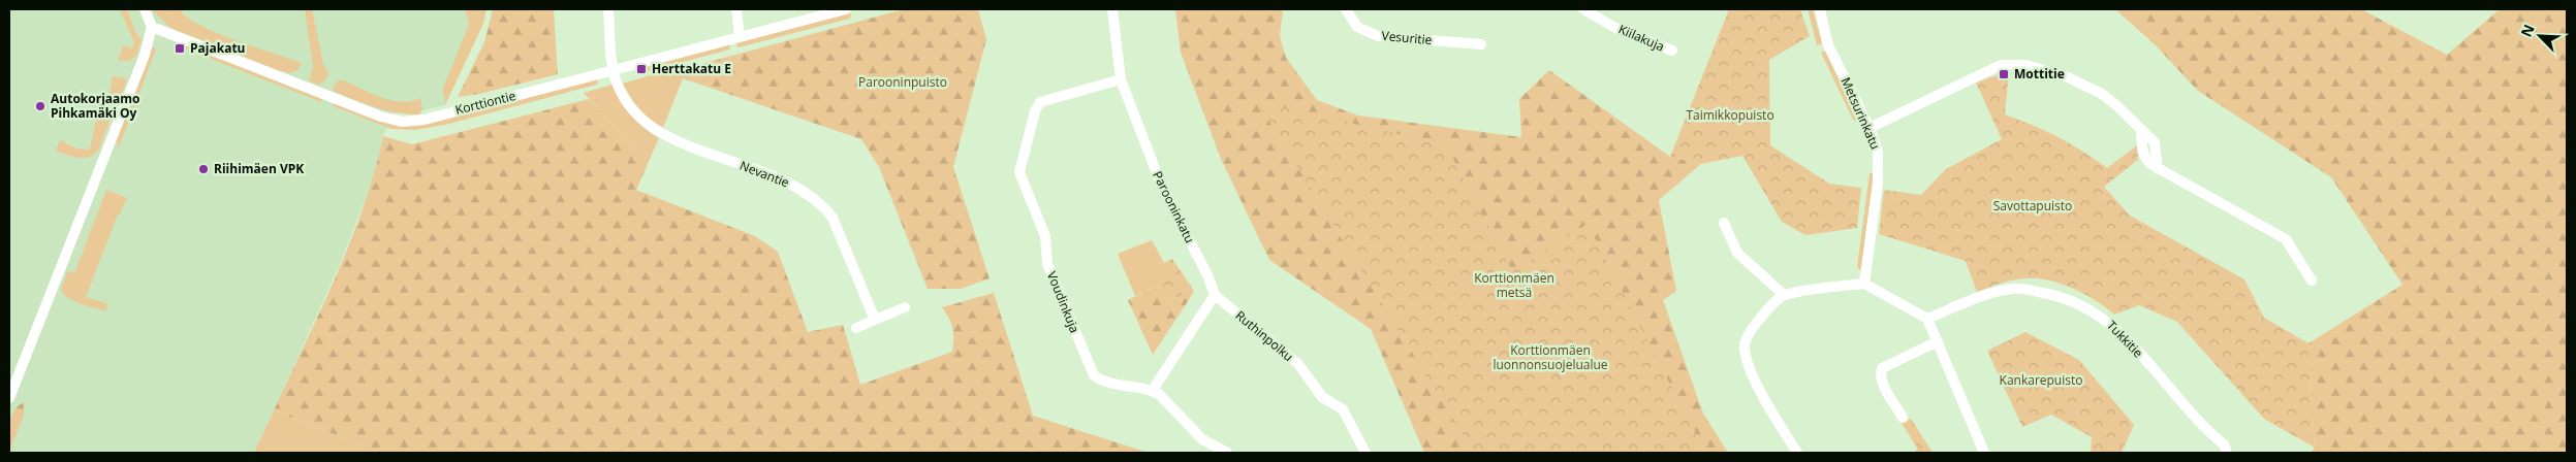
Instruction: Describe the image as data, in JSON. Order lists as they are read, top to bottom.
{
  "streets": {
    "street": [
      "Vesuritie",
      "Kiilakuja",
      "Korttiontie",
      "Metsurinkatu",
      "Nevantie",
      "Parooninkatu",
      "Voudinkuja",
      "Ruthinpolku",
      "Tukkitie"
    ]
  },
  "crossings": [
    ["Korttiontie", "Nevantie"],
    ["Parooninkatu", "Voudinkuja"],
    ["Parooninkatu", "Ruthinpolku"]
  ],
  "parks": [
    "Parooninpuisto",
    "Taimikkopuisto",
    "Savottapuisto",
    "Korttionmäen metsä",
    "Korttionmäen luonnonsuojelualue",
    "Kankarepuisto"
  ],
  "places": {
    "transit": ["Pajakatu", "Herttakatu E", "Mottitie"],
    "other": ["Autokorjaamo Pihkamäki Oy", "Riihimäen VPK"]
  },
  "north": "top left"
}
